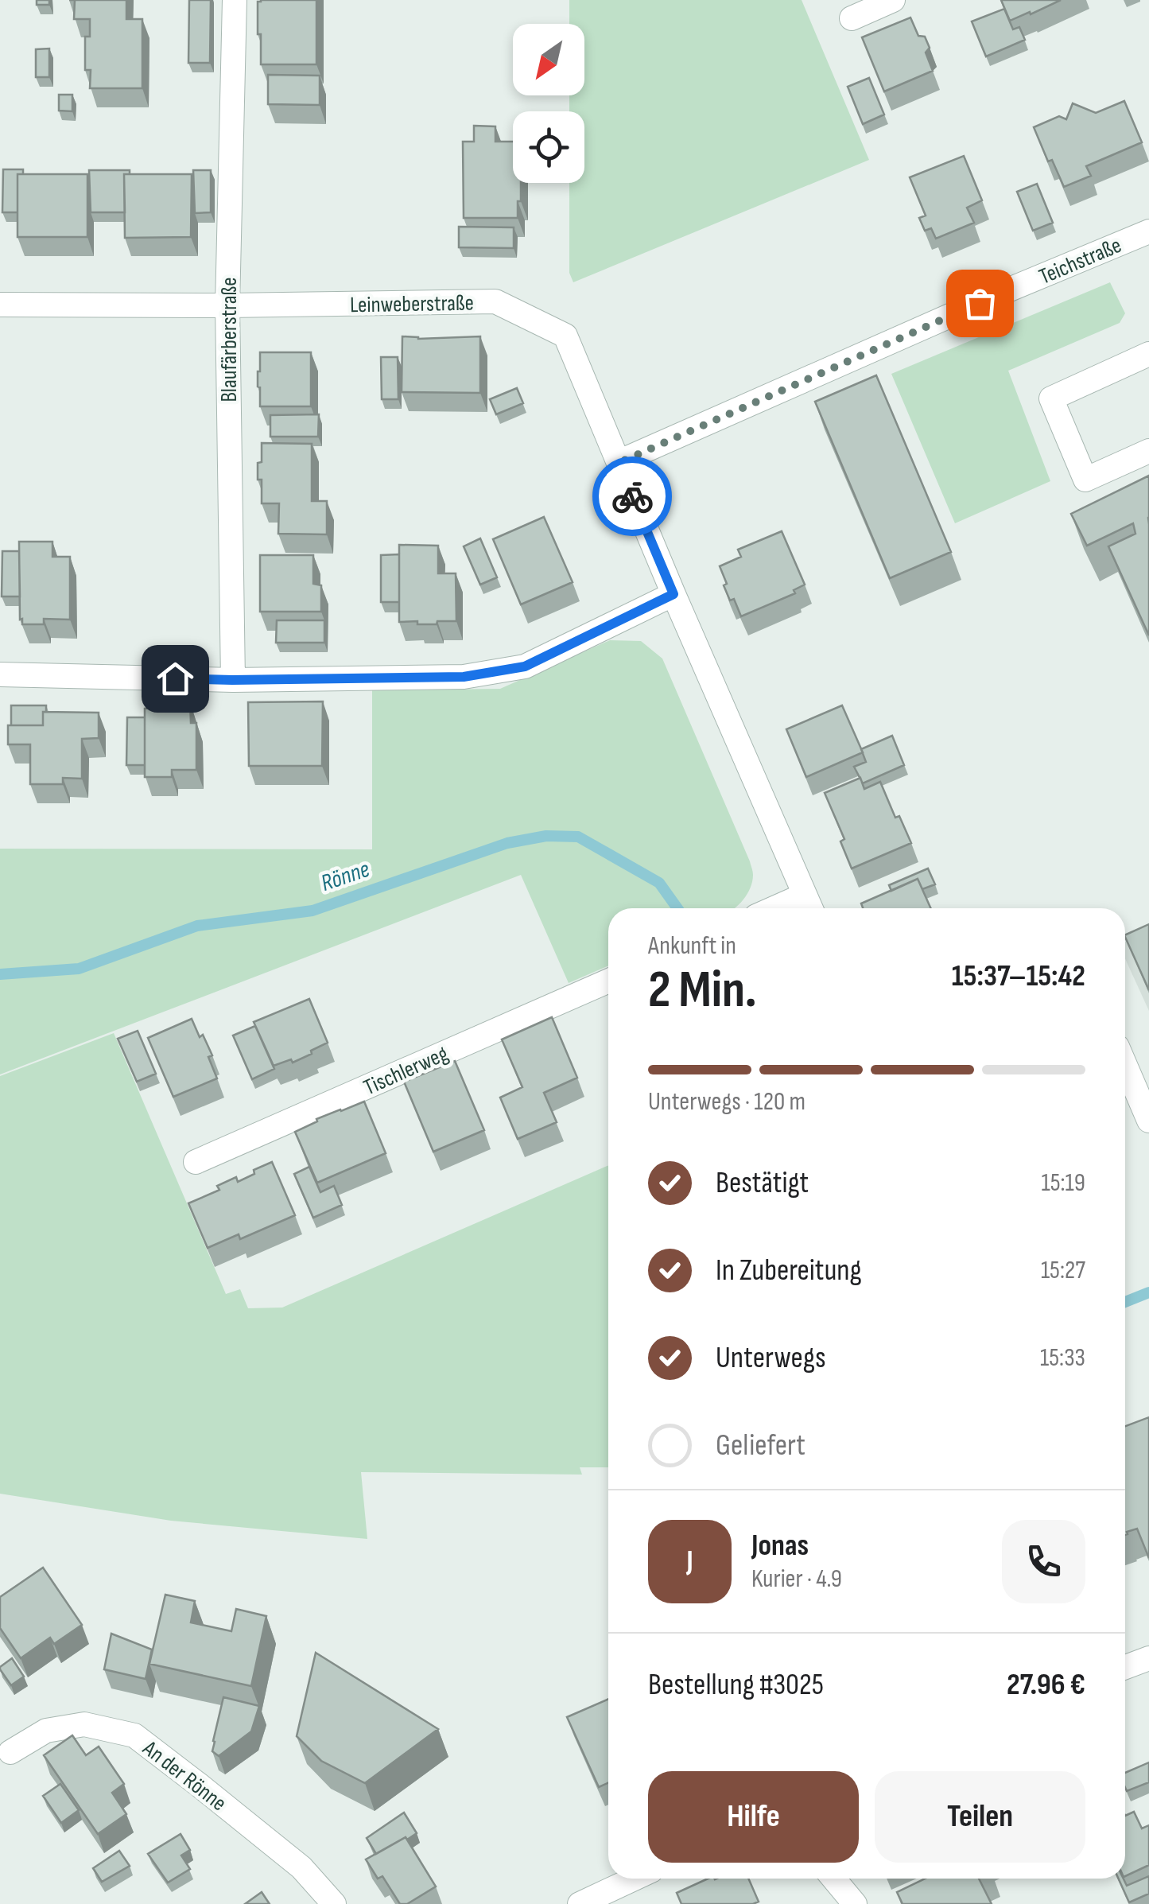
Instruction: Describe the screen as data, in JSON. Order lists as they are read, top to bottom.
{
  "streets": {
    "street": [
      "Teichstraße",
      "Leinweberstraße",
      "Blaufärberstraße",
      "Tischlerweg",
      "An der Rönne"
    ]
  },
  "crossings": [
    ["Teichstraße", "Leinweberstraße"],
    ["Leinweberstraße", "Blaufärberstraße"]
  ],
  "water": ["Rönne"],
  "north": "bottom left",
  "page": {
    "heading": ["2 Min.", "Ankunft in", "15:37–15:42"],
    "panel": [
      "Jonas",
      "Kurier · 4.9",
      "Bestellung #3025",
      "27.96 €"
    ],
    "bar": "Unterwegs · 120 m",
    "list": [
      ["Bestätigt", "15:19"],
      ["In Zubereitung", "15:27"],
      ["Unterwegs", "15:33"],
      "Geliefert"
    ],
    "round": "J",
    "buttons": ["Hilfe", "Teilen"]
  }
}
